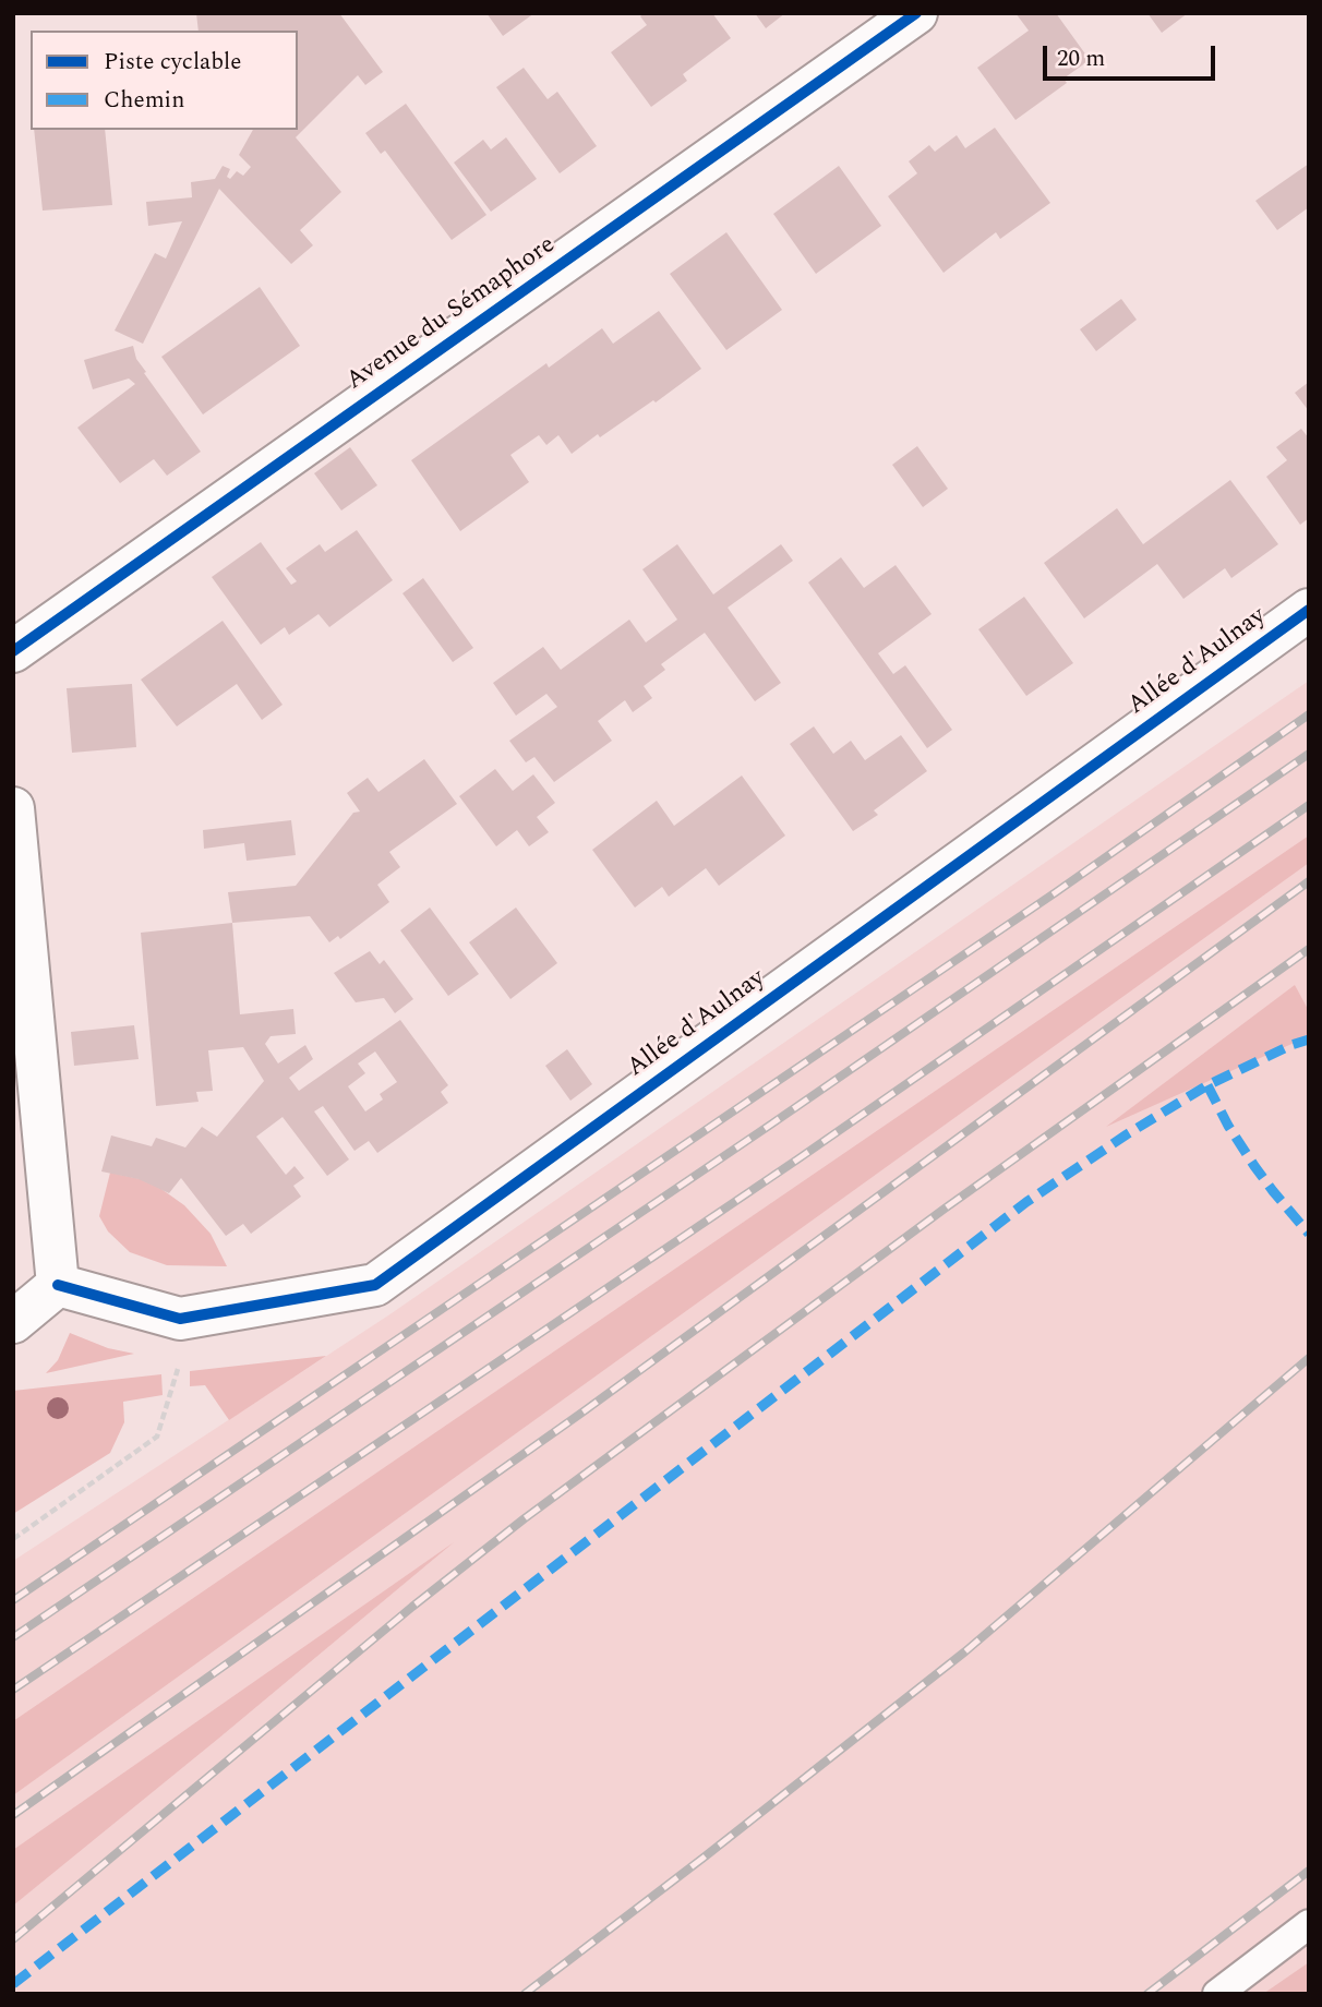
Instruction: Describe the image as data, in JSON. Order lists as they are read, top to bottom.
{
  "streets": {
    "street": ["Avenue du Sémaphore", "Allée d'Aulnay"]
  },
  "legend": ["Piste cyclable", "Chemin"],
  "scale_bar": "20 m"
}
